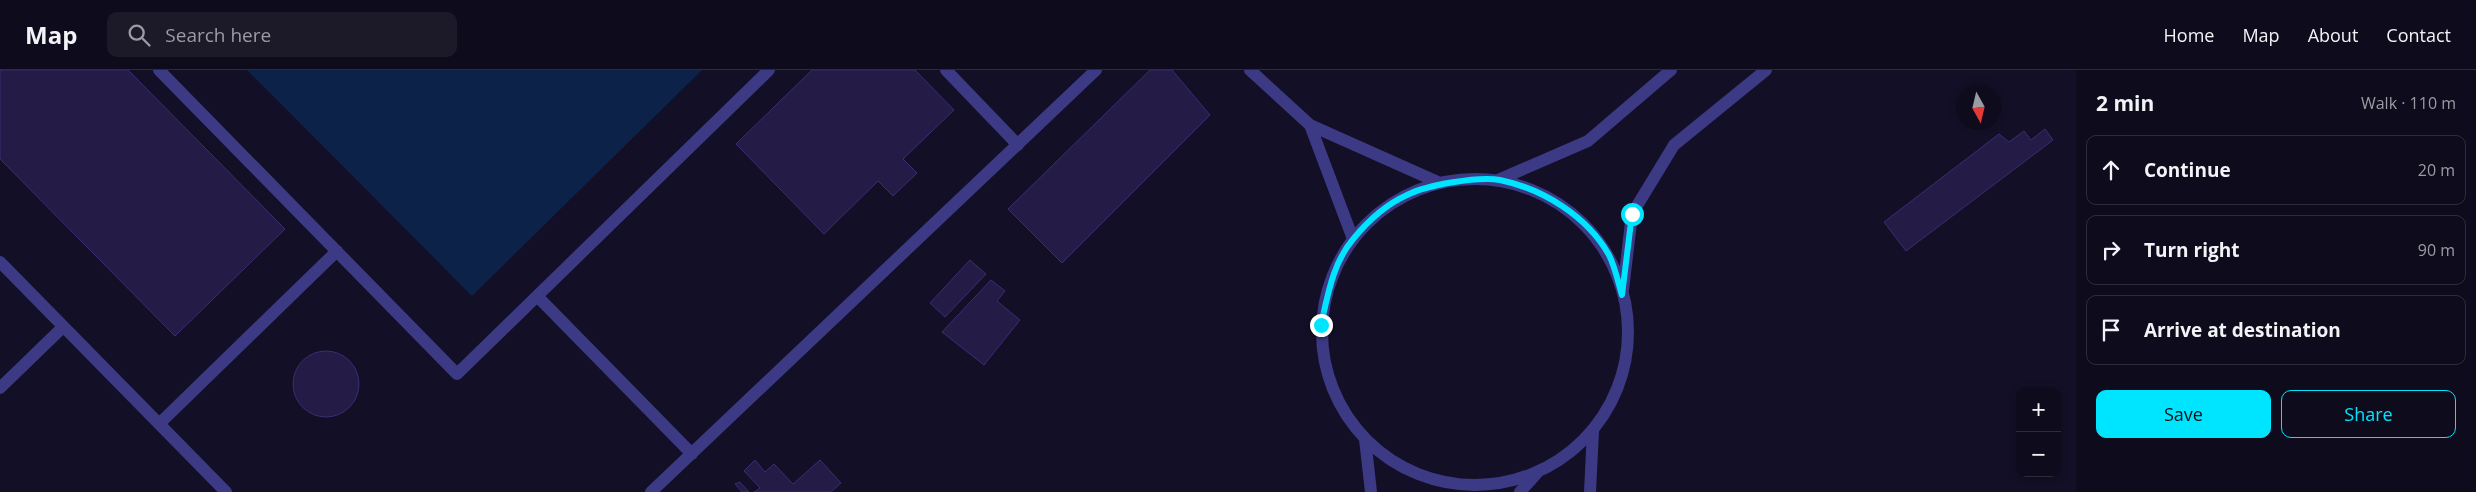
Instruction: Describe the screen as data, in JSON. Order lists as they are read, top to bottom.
{
  "north": "bottom",
  "page": {
    "header": "Map",
    "search": "Search here",
    "nav": [
      "Home",
      "Map",
      "About",
      "Contact"
    ],
    "heading": ["2 min", "Walk · 110 m"],
    "list": [
      ["Continue", "20 m"],
      ["Turn right", "90 m"],
      "Arrive at destination"
    ],
    "buttons": ["Save", "Share"],
    "map_buttons": ["+", "−"]
  }
}
